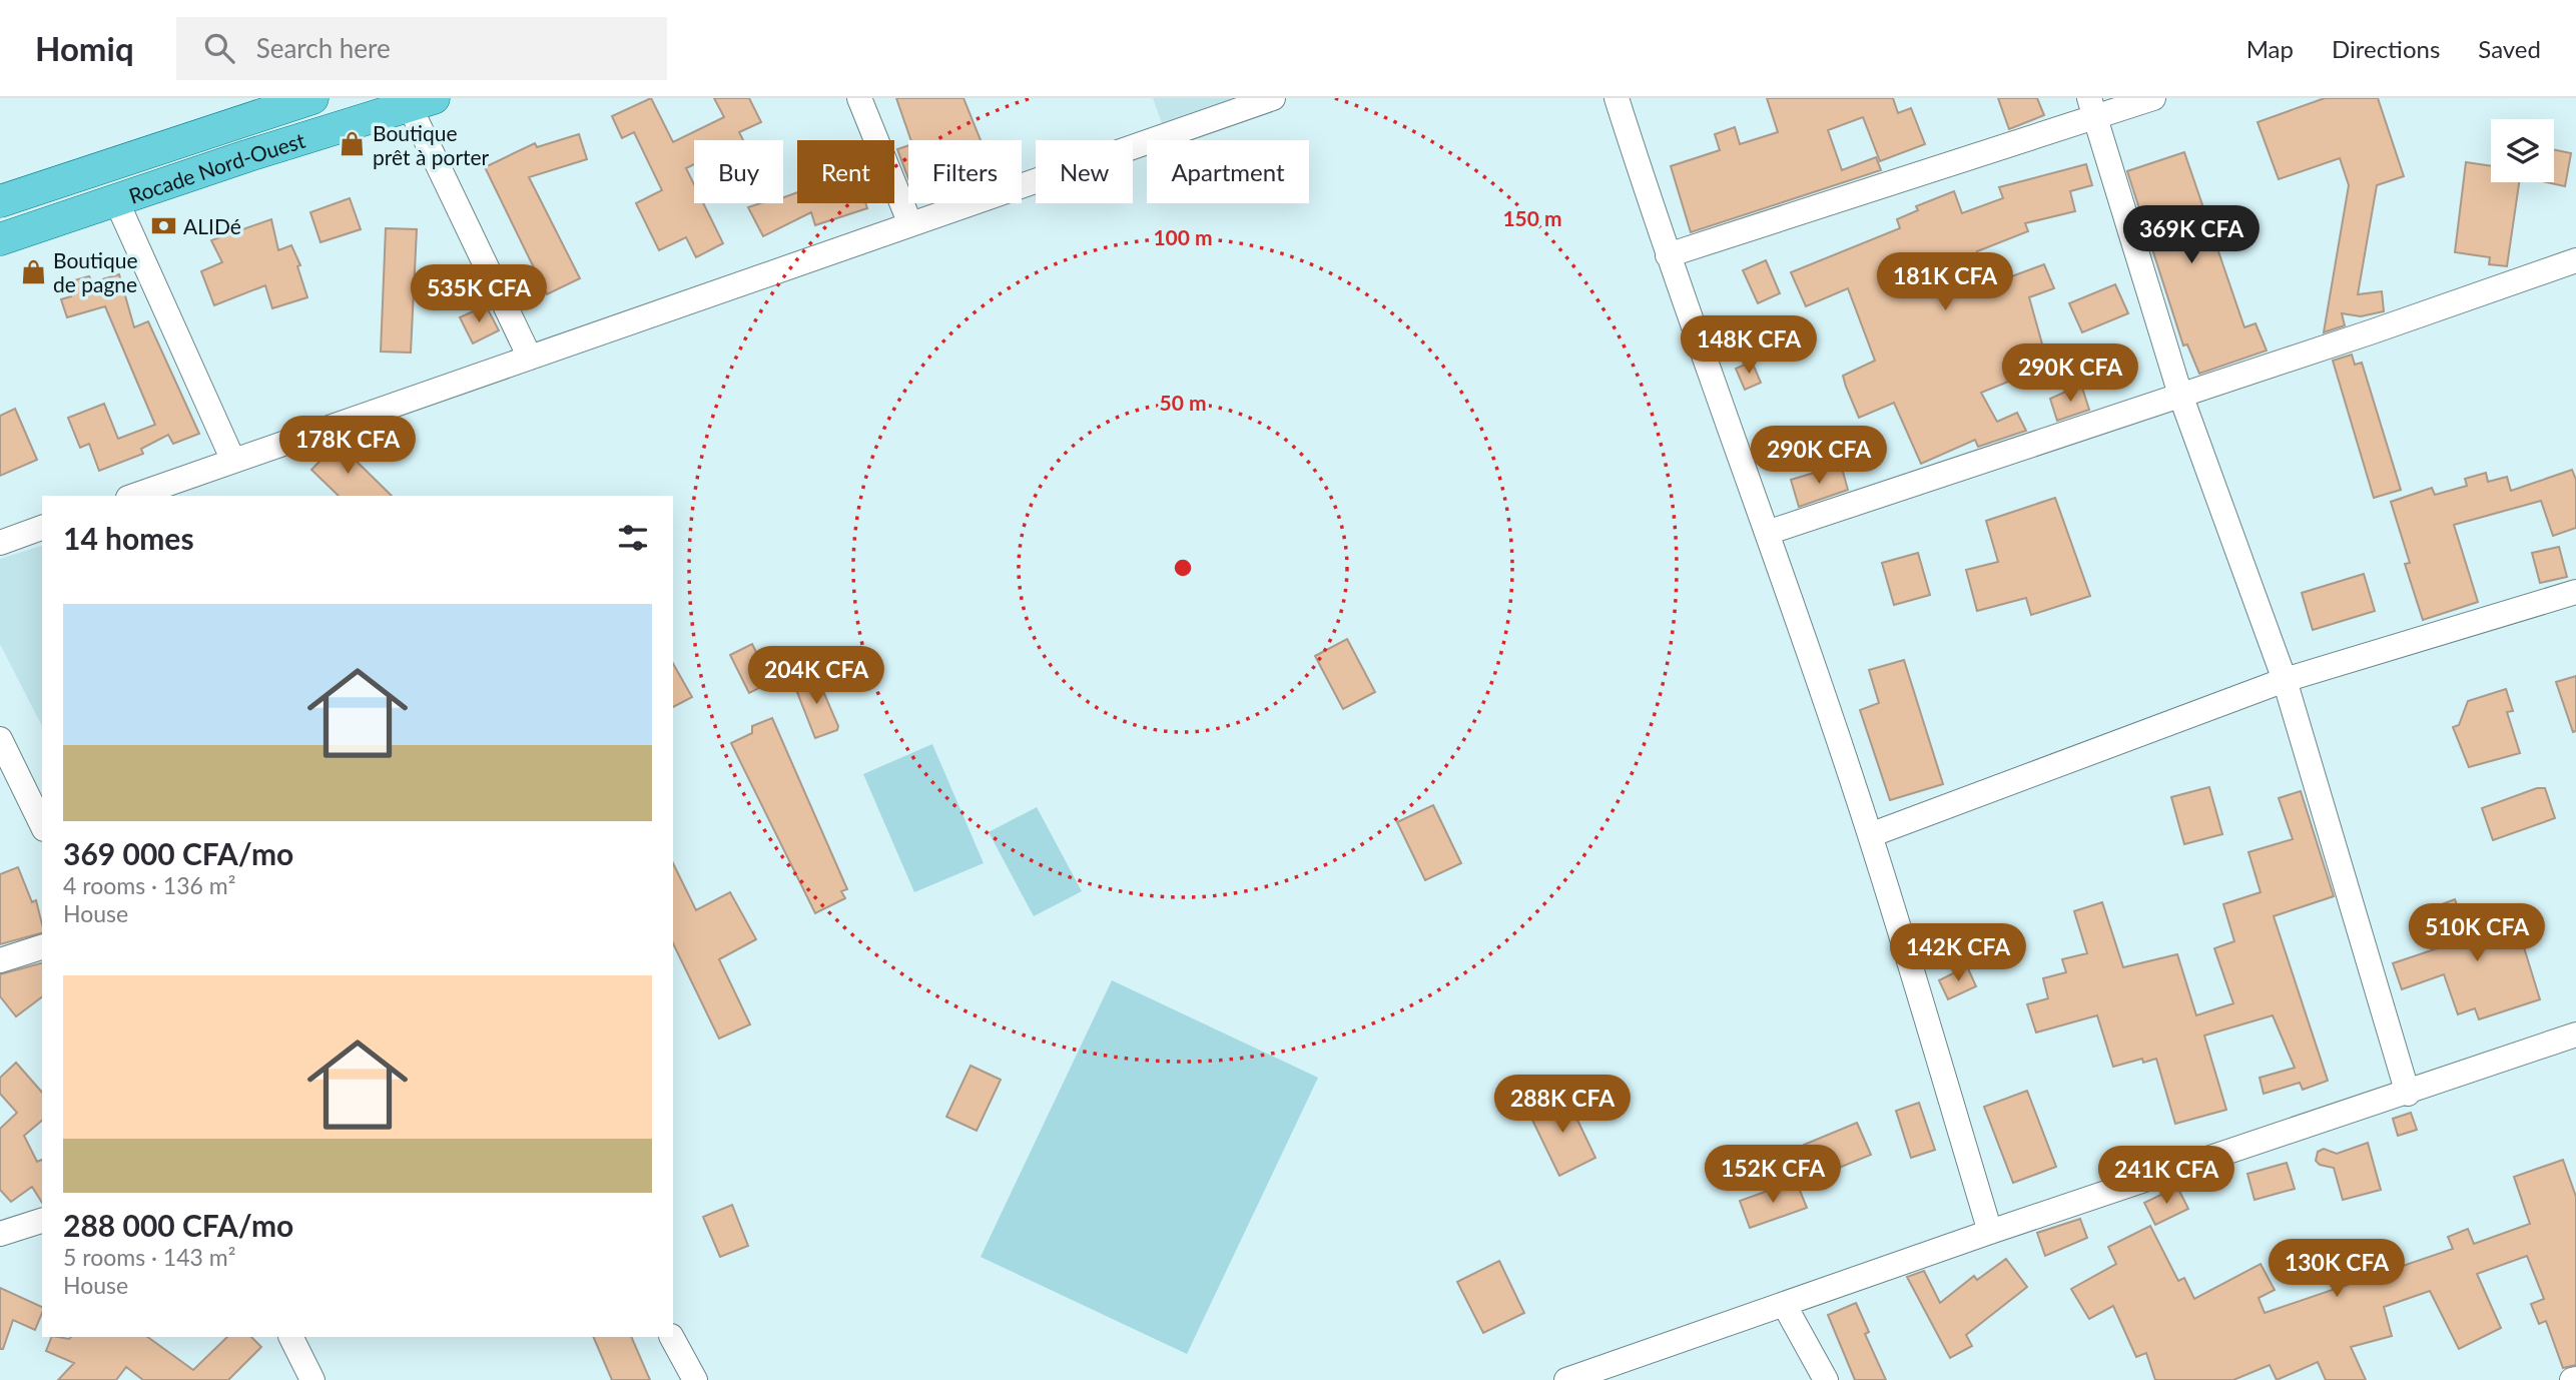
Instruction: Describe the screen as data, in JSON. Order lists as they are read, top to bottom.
{
  "streets": {
    "main road": ["Rocade Nord-Ouest"]
  },
  "places": {
    "shop": ["Boutique prêt à porter", "Boutique de pagne"],
    "bank": ["ALIDé"]
  },
  "page": {
    "header": "Homiq",
    "search": "Search here",
    "nav": ["Map", "Directions", "Saved"],
    "chip": [
      "Buy",
      "Rent",
      "Filters",
      "New",
      "Apartment"
    ],
    "price": [
      "369K CFA",
      "181K CFA",
      "535K CFA",
      "148K CFA",
      "290K CFA",
      "178K CFA",
      "290K CFA",
      "204K CFA",
      "510K CFA",
      "142K CFA",
      "288K CFA",
      "152K CFA",
      "241K CFA",
      "130K CFA"
    ],
    "heading": "14 homes",
    "list": [
      {
        "name": "369 000 CFA/mo",
        "note": "4 rooms · 136 m² · House"
      },
      {
        "name": "288 000 CFA/mo",
        "note": "5 rooms · 143 m² · House"
      }
    ]
  },
  "rings": ["150 m", "100 m", "50 m"]
}
